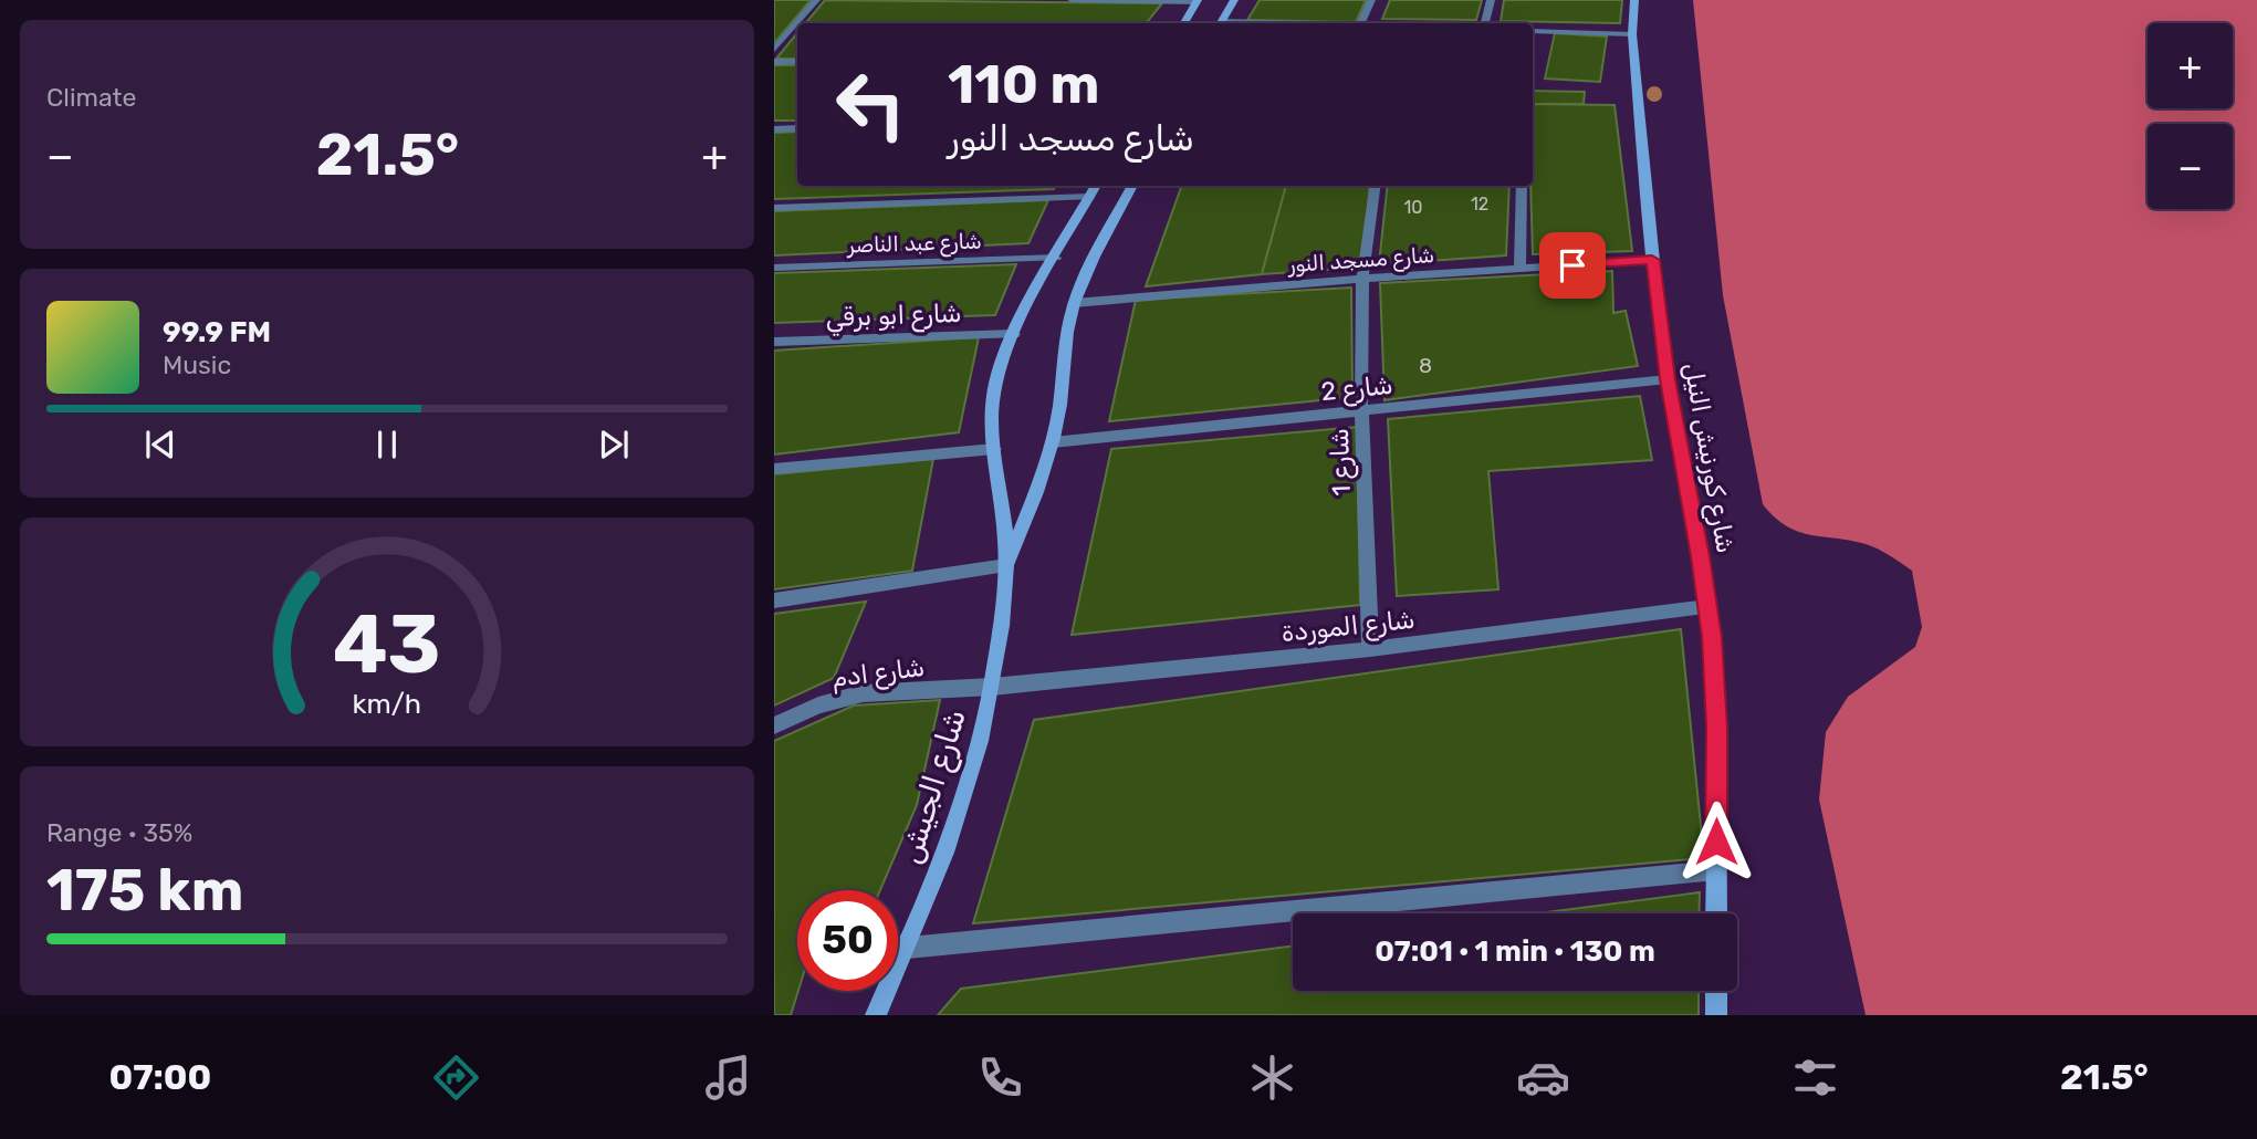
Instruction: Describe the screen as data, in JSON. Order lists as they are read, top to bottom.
{
  "streets": {
    "main road": ["شارع كورنيش النيل", "شارع الجيش"],
    "street": [
      "شارع عبد الناصر",
      "شارع مسجد النور",
      "شارع ابو برقي",
      "شارع 2",
      "شارع 1",
      "شارع الموردة",
      "شارع ادم"
    ]
  },
  "crossings": [
    ["شارع عبد الناصر", "شارع الجيش"],
    ["شارع مسجد النور", "شارع كورنيش النيل"],
    ["شارع مسجد النور", "شارع 1"],
    ["شارع مسجد النور", "شارع الجيش"],
    ["شارع ابو برقي", "شارع الجيش"],
    ["شارع 2", "شارع كورنيش النيل"],
    ["شارع 2", "شارع 1"],
    ["شارع 2", "شارع الجيش"],
    ["شارع كورنيش النيل", "شارع الموردة"],
    ["شارع 1", "شارع الموردة"],
    ["شارع الموردة", "شارع ادم"],
    ["شارع الموردة", "شارع الجيش"],
    ["شارع ادم", "شارع الجيش"]
  ],
  "house_numbers": ["12", "10", "8"],
  "page": {
    "tile": [
      "Climate",
      ["Range · 35%", "175 km"]
    ],
    "map_buttons": ["+", "−"],
    "turn": ["110 m", "شارع مسجد النور"],
    "heat": ["−", "21.5°", "+"],
    "song": ["99.9 FM", "Music"],
    "limit": "50",
    "trip": "07:01 · 1 min · 130 m",
    "tabs": ["07:00", "21.5°"],
    "gauge": ["43", "km/h"]
  }
}
